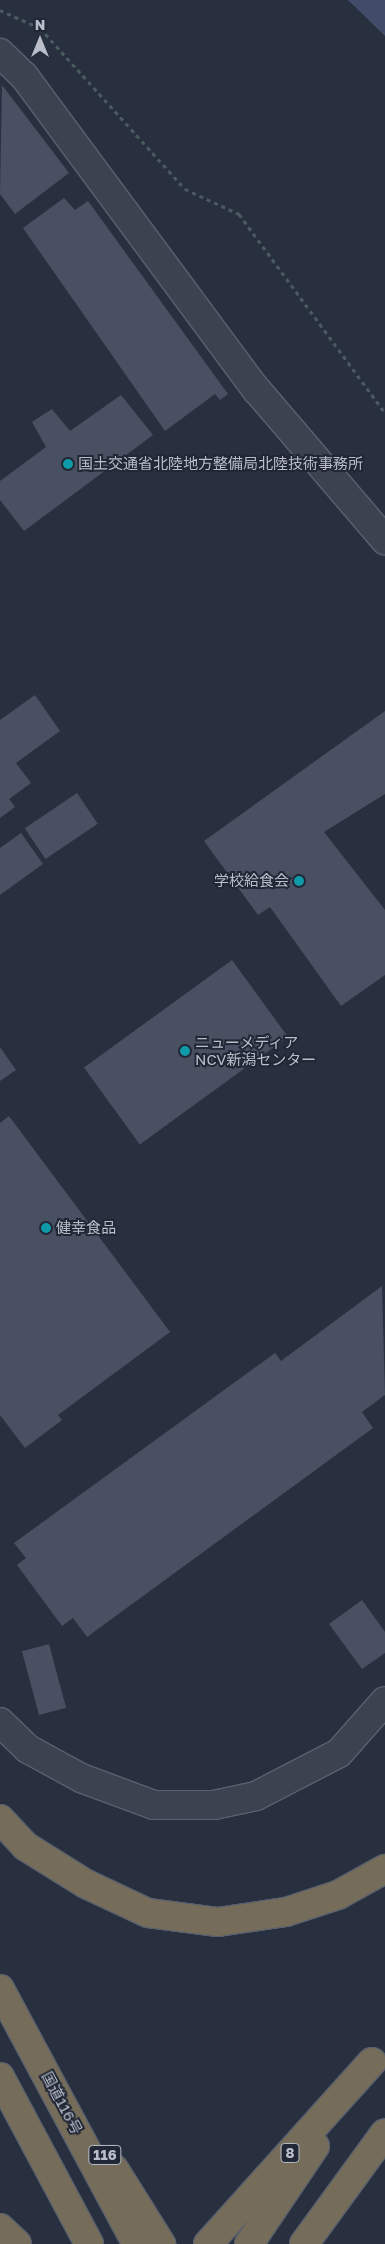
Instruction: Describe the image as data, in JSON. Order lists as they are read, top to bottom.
{
  "streets": {
    "highway": ["国道116号", "8", "116"]
  },
  "crossings": [
    ["国道116号", "116"]
  ],
  "places": [
    "国土交通省北陸地方整備局北陸技術事務所",
    "学校給食会",
    "ニューメディア NCV新潟センター",
    "健幸食品"
  ],
  "north": "top"
}
